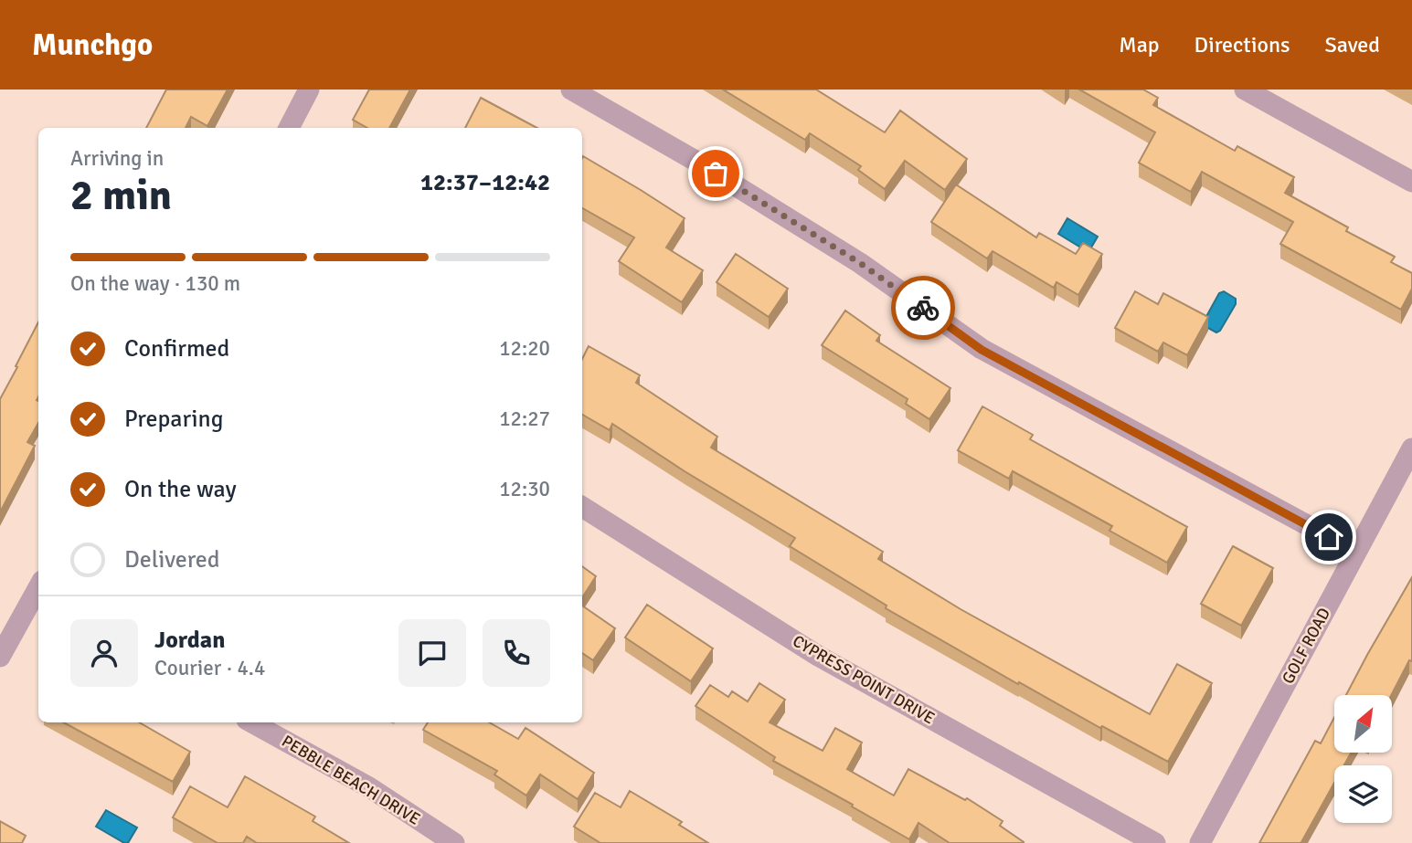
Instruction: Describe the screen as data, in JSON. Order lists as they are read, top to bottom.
{
  "streets": {
    "street": ["GOLF ROAD", "CYPRESS POINT DRIVE", "PEBBLE BEACH DRIVE"]
  },
  "north": "top right",
  "page": {
    "header": "Munchgo",
    "nav": ["Map", "Directions", "Saved"],
    "heading": ["2 min", "Arriving in", "12:37–12:42"],
    "panel": ["Jordan", "Courier · 4.4"],
    "bar": "On the way · 130 m",
    "list": [
      ["Confirmed", "12:20"],
      ["Preparing", "12:27"],
      ["On the way", "12:30"],
      "Delivered"
    ]
  }
}
